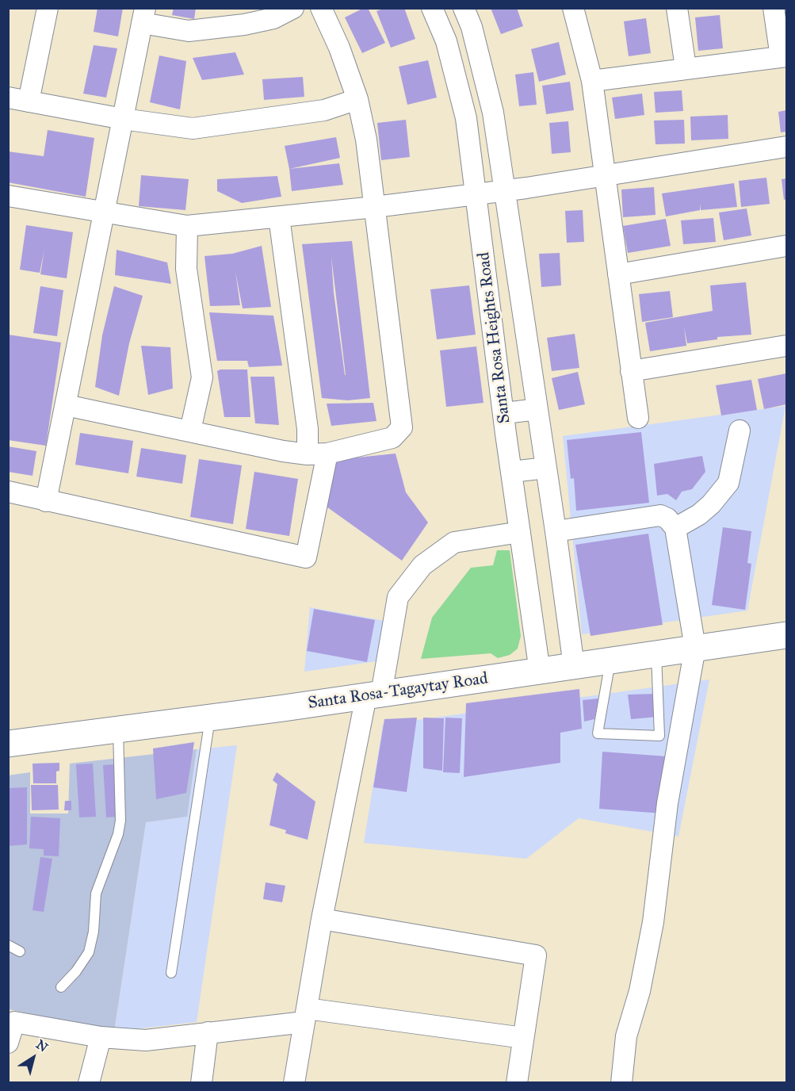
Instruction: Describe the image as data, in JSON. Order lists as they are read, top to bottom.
{
  "streets": {
    "main road": ["Santa Rosa-Tagaytay Road"],
    "street": ["Santa Rosa Heights Road"]
  },
  "crossings": [
    ["Santa Rosa Heights Road", "Santa Rosa-Tagaytay Road"]
  ],
  "north": "top right"
}
